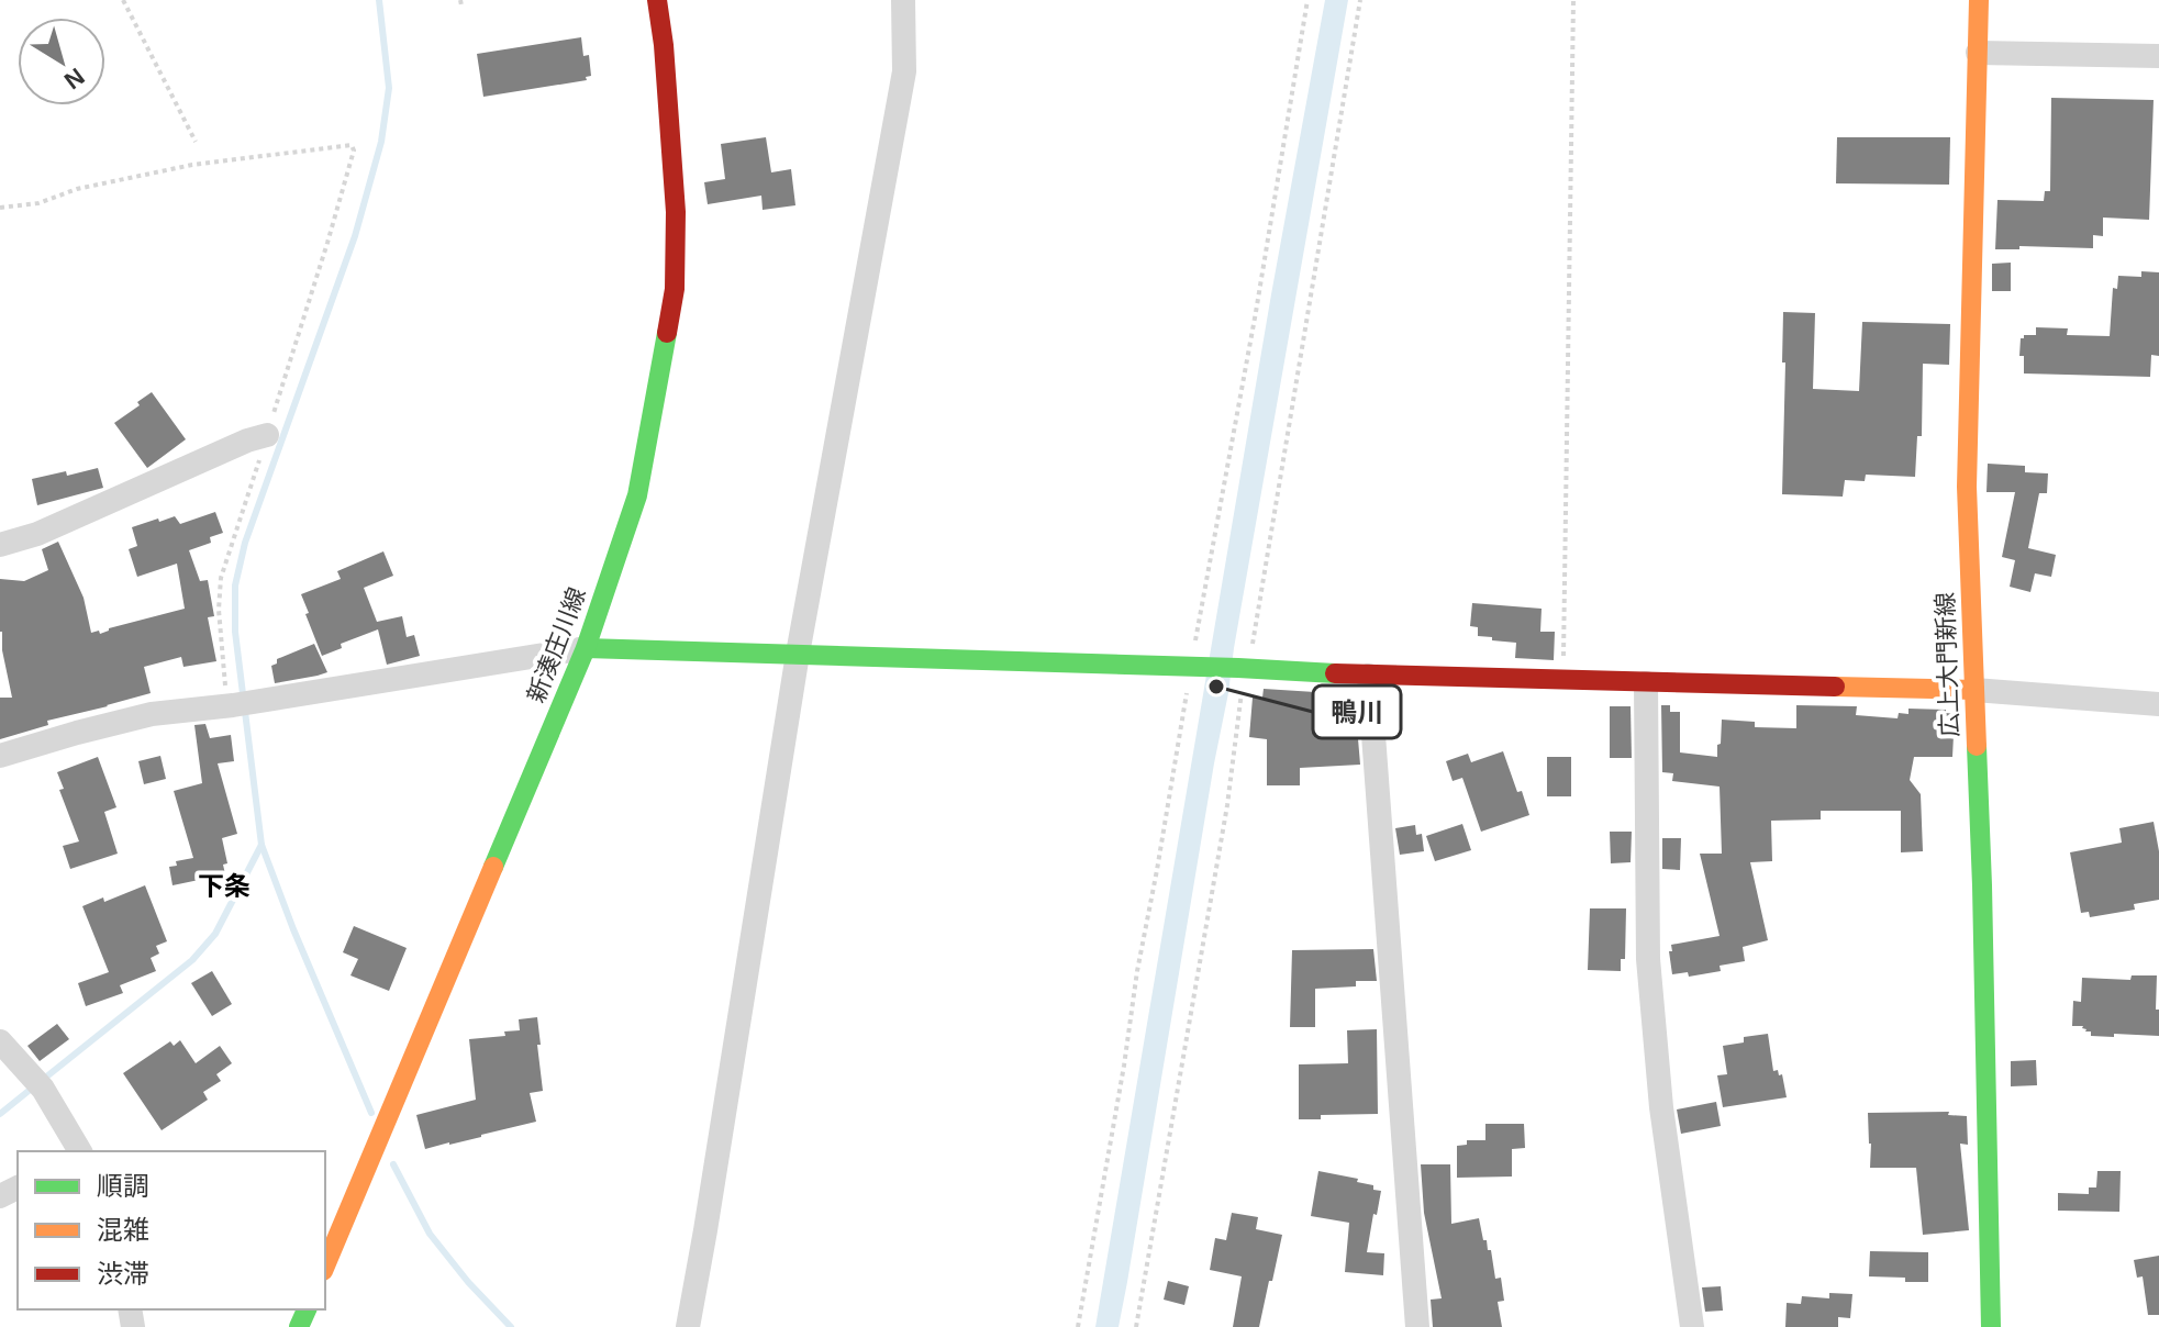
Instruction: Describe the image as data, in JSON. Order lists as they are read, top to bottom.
{
  "streets": {
    "main road": ["新湊庄川線", "広上大門新線"]
  },
  "districts": ["下条"],
  "places": ["鴨川"],
  "legend": ["順調", "混雑", "渋滞"],
  "north": "bottom right"
}
